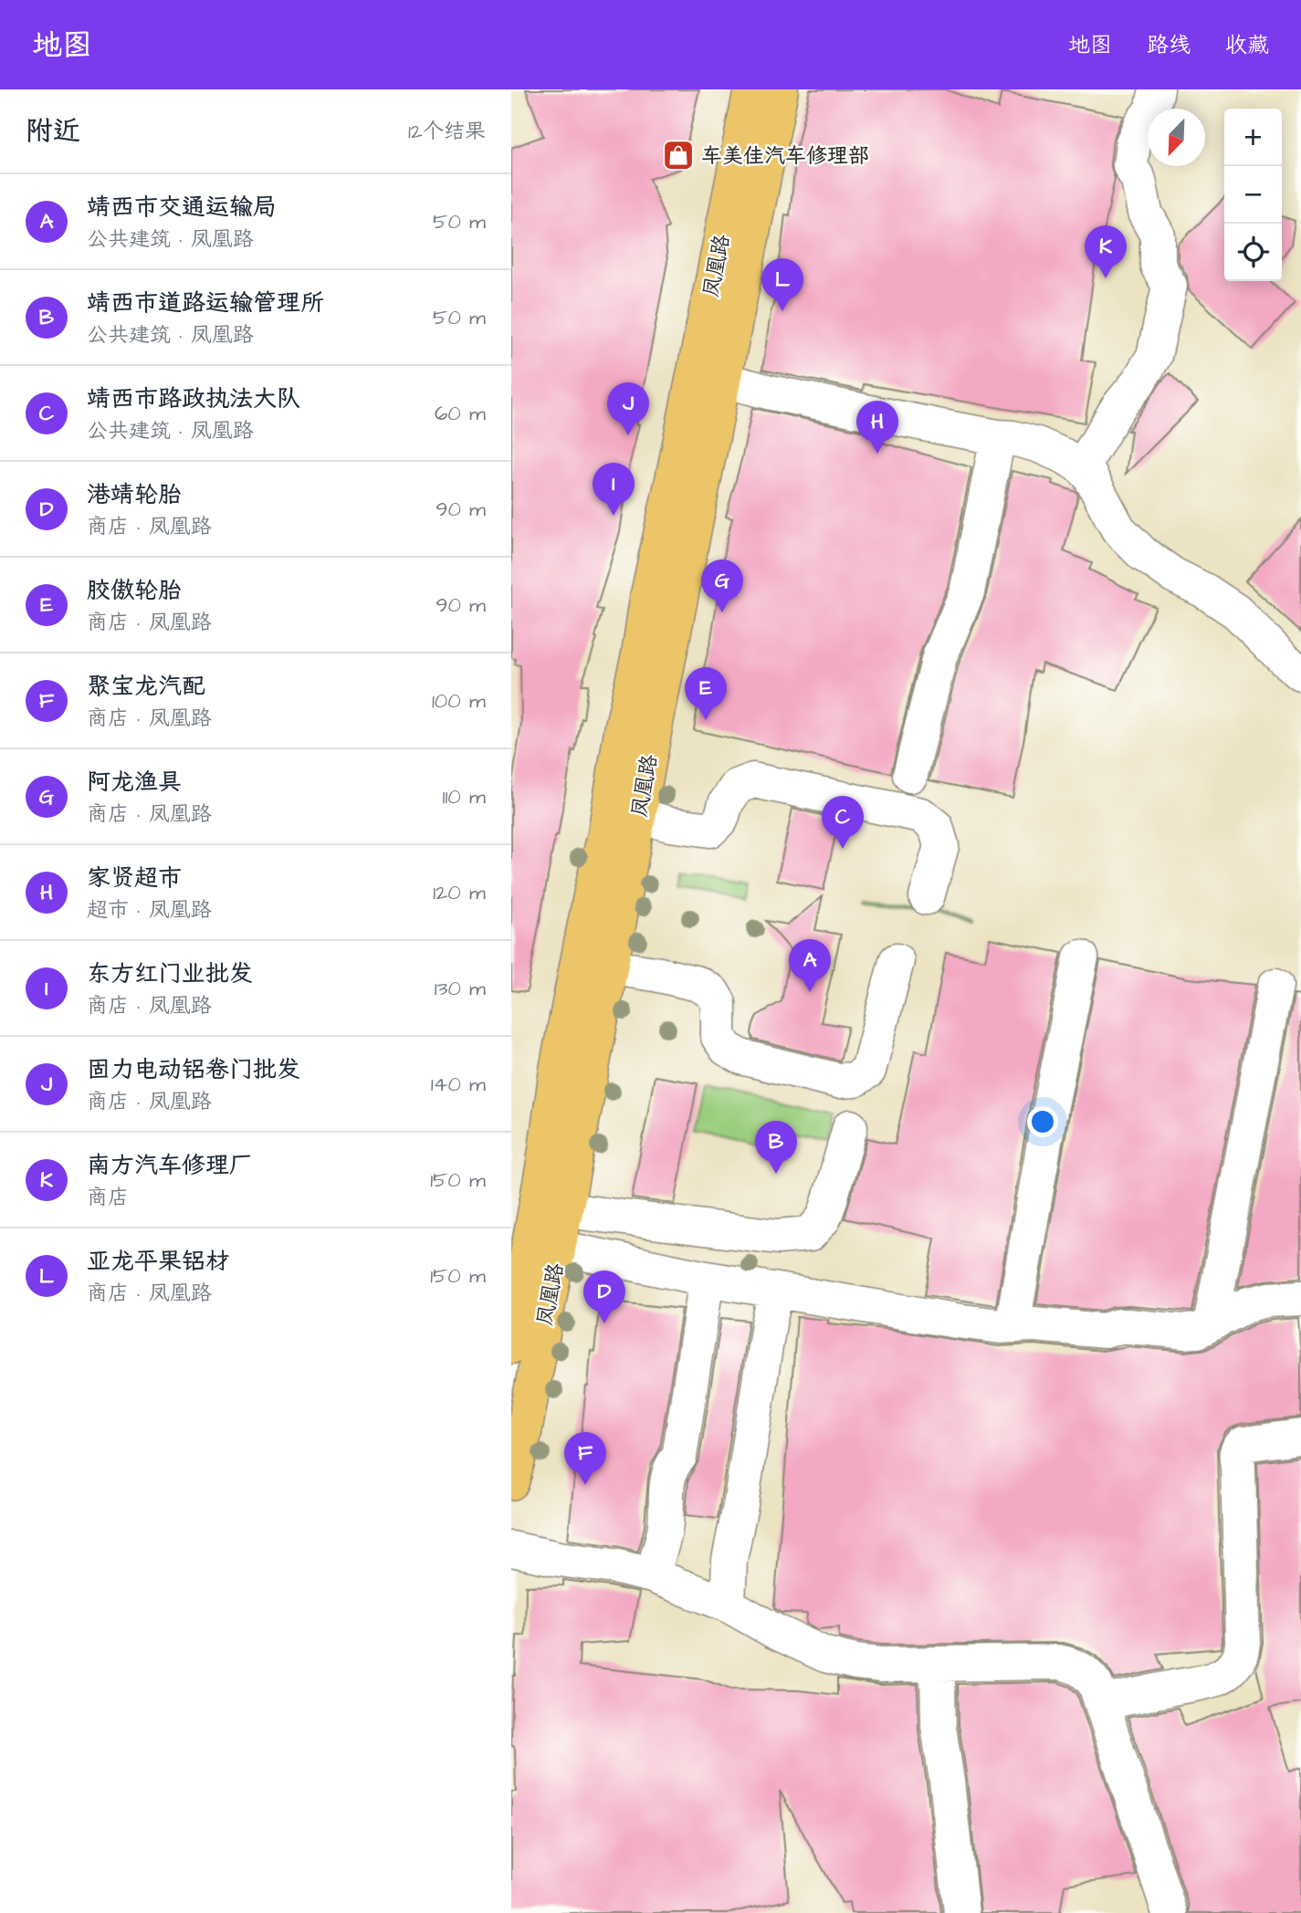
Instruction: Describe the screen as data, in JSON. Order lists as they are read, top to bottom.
{
  "streets": {
    "main road": ["凤凰路"]
  },
  "places": {
    "shop": ["车美佳汽车修理部"]
  },
  "north": "bottom left",
  "page": {
    "header": "地图",
    "nav": ["地图", "路线", "收藏"],
    "heading": ["附近", "12个结果"],
    "map_buttons": ["+", "−"],
    "list": [
      {
        "mark": "A",
        "name": "靖西市交通运输局",
        "note": "公共建筑 · 凤凰路",
        "value": "50 m"
      },
      {
        "mark": "B",
        "name": "靖西市道路运输管理所",
        "note": "公共建筑 · 凤凰路",
        "value": "50 m"
      },
      {
        "mark": "C",
        "name": "靖西市路政执法大队",
        "note": "公共建筑 · 凤凰路",
        "value": "60 m"
      },
      {
        "mark": "D",
        "name": "港靖轮胎",
        "note": "商店 · 凤凰路",
        "value": "90 m"
      },
      {
        "mark": "E",
        "name": "胶傲轮胎",
        "note": "商店 · 凤凰路",
        "value": "90 m"
      },
      {
        "mark": "F",
        "name": "聚宝龙汽配",
        "note": "商店 · 凤凰路",
        "value": "100 m"
      },
      {
        "mark": "G",
        "name": "阿龙渔具",
        "note": "商店 · 凤凰路",
        "value": "110 m"
      },
      {
        "mark": "H",
        "name": "家贤超市",
        "note": "超市 · 凤凰路",
        "value": "120 m"
      },
      {
        "mark": "I",
        "name": "东方红门业批发",
        "note": "商店 · 凤凰路",
        "value": "130 m"
      },
      {
        "mark": "J",
        "name": "固力电动铝卷门批发",
        "note": "商店 · 凤凰路",
        "value": "140 m"
      },
      {
        "mark": "K",
        "name": "南方汽车修理厂",
        "note": "商店",
        "value": "150 m"
      },
      {
        "mark": "L",
        "name": "亚龙平果铝材",
        "note": "商店 · 凤凰路",
        "value": "150 m"
      }
    ],
    "pins": [
      "K",
      "L",
      "J",
      "H",
      "I",
      "G",
      "E",
      "C",
      "A",
      "B",
      "D",
      "F"
    ]
  }
}
